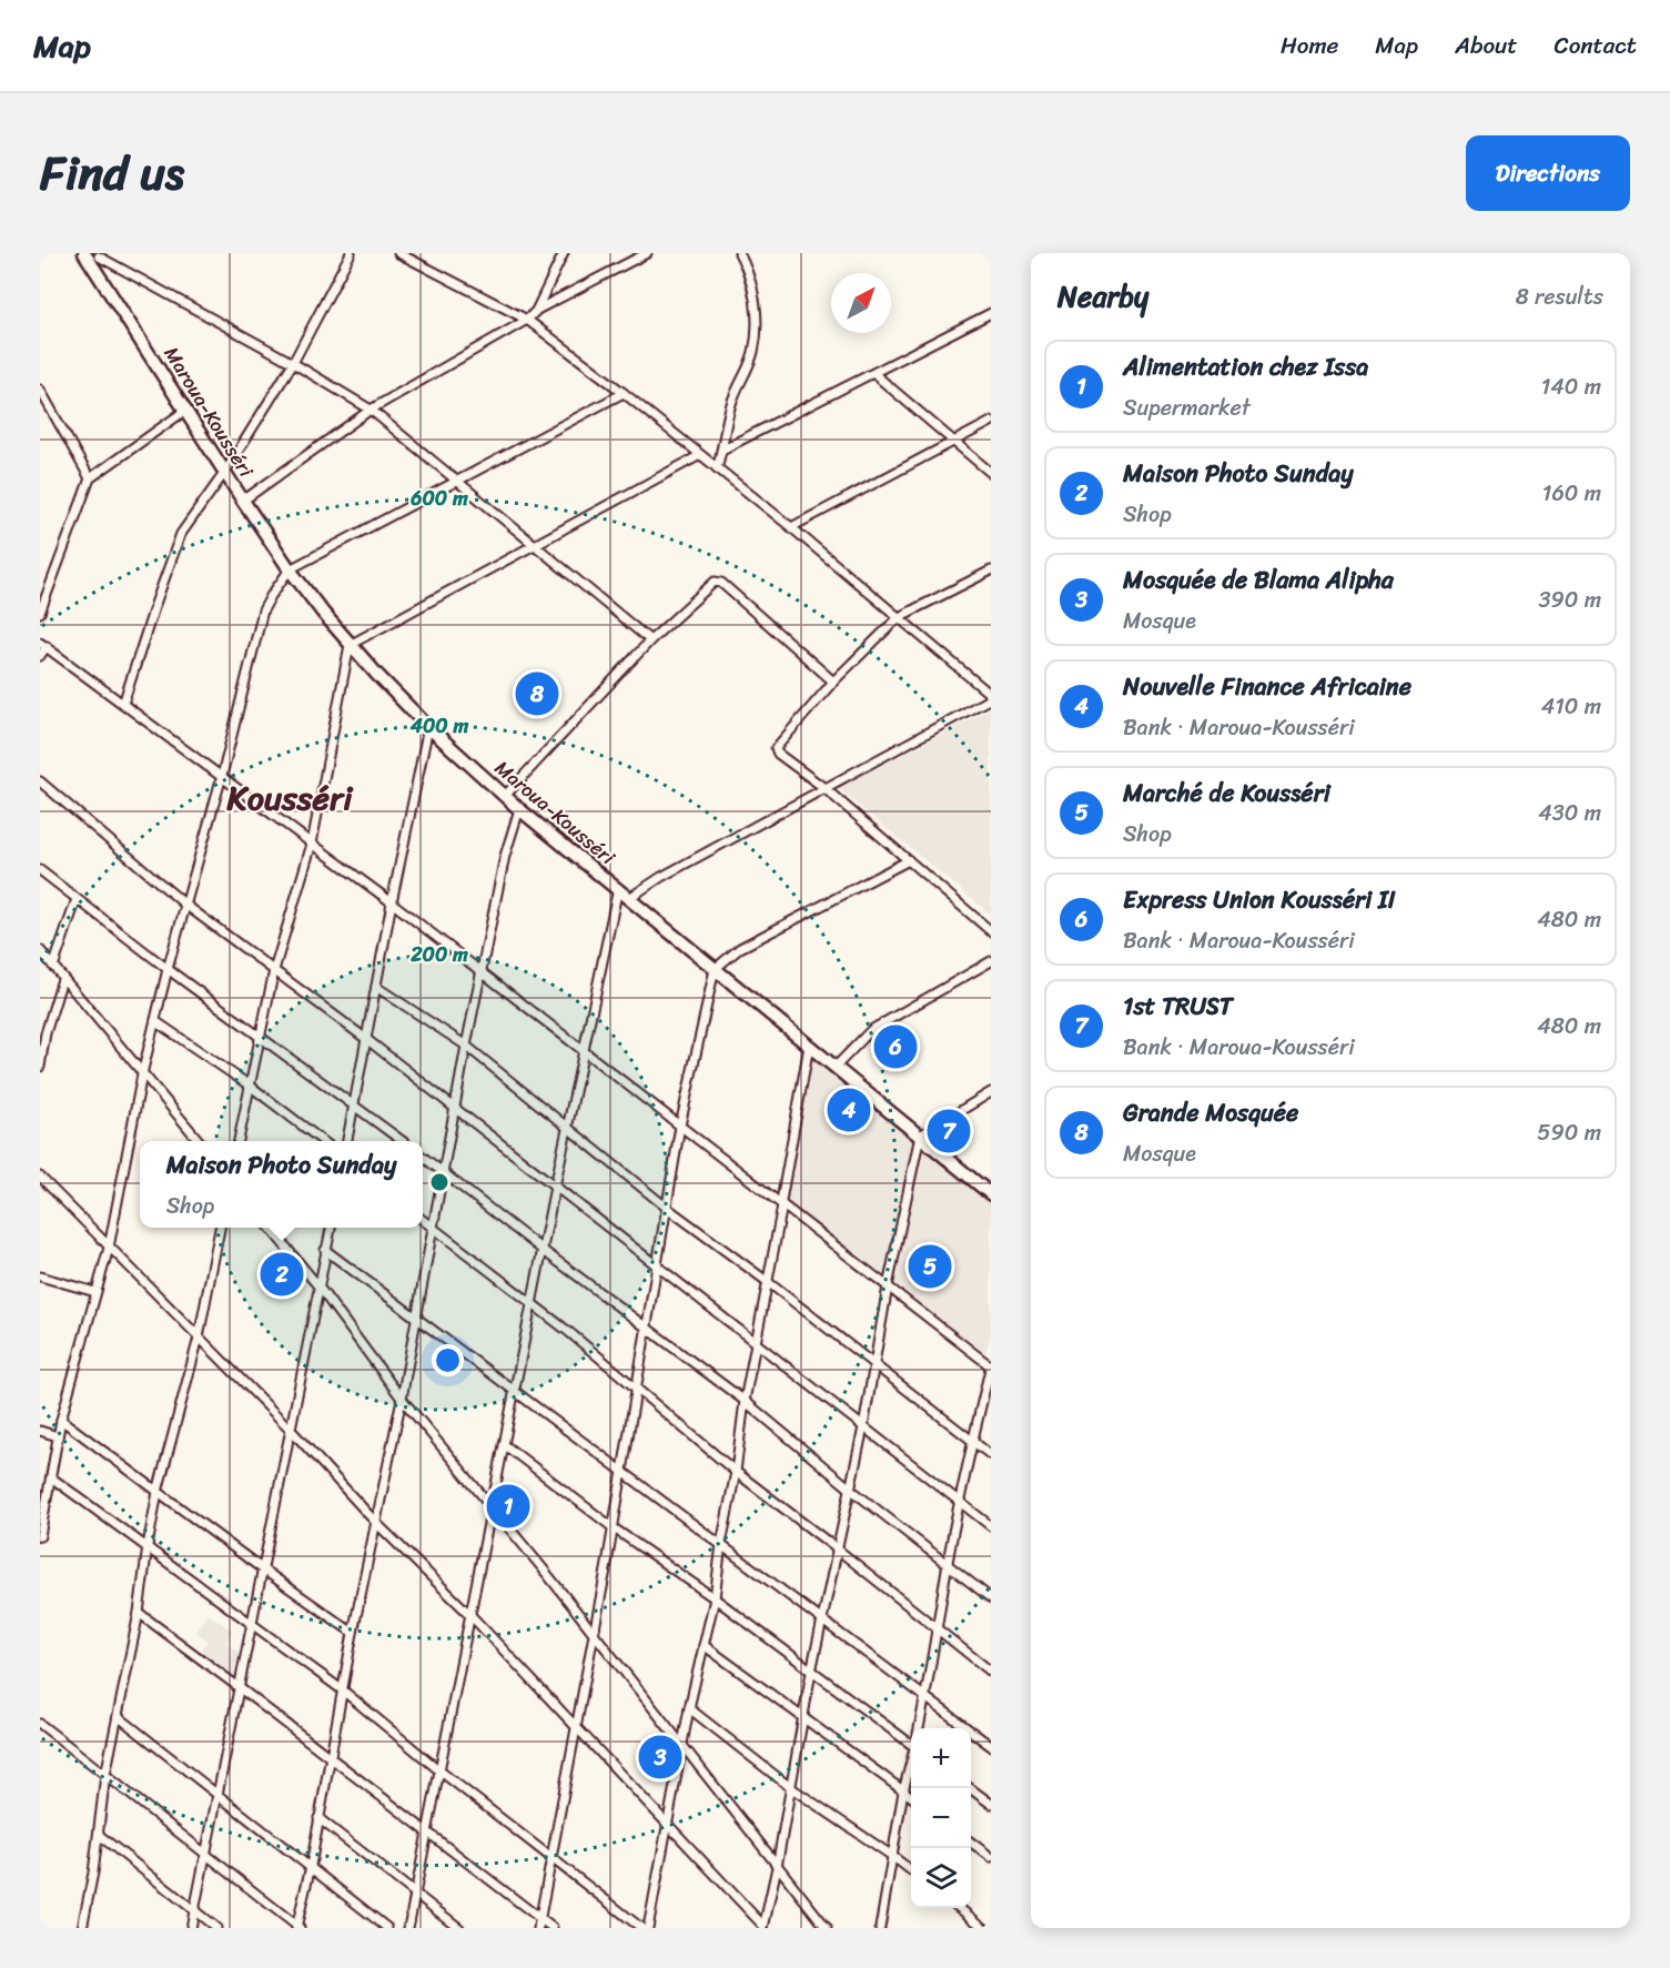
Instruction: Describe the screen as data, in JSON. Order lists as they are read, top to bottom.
{
  "streets": {
    "highway": ["Maroua-Kousséri"]
  },
  "districts": ["Kousséri"],
  "north": "top right",
  "page": {
    "header": "Map",
    "nav": [
      "Home",
      "Map",
      "About",
      "Contact"
    ],
    "title": "Find us",
    "buttons": "Directions",
    "heading": ["Nearby", "8 results"],
    "list": [
      {
        "mark": "1",
        "name": "Alimentation chez Issa",
        "note": "Supermarket",
        "value": "140 m"
      },
      {
        "mark": "2",
        "name": "Maison Photo Sunday",
        "note": "Shop",
        "value": "160 m"
      },
      {
        "mark": "3",
        "name": "Mosquée de Blama Alipha",
        "note": "Mosque",
        "value": "390 m"
      },
      {
        "mark": "4",
        "name": "Nouvelle Finance Africaine",
        "note": "Bank · Maroua-Kousséri",
        "value": "410 m"
      },
      {
        "mark": "5",
        "name": "Marché de Kousséri",
        "note": "Shop",
        "value": "430 m"
      },
      {
        "mark": "6",
        "name": "Express Union Kousséri II",
        "note": "Bank · Maroua-Kousséri",
        "value": "480 m"
      },
      {
        "mark": "7",
        "name": "1st TRUST",
        "note": "Bank · Maroua-Kousséri",
        "value": "480 m"
      },
      {
        "mark": "8",
        "name": "Grande Mosquée",
        "note": "Mosque",
        "value": "590 m"
      }
    ],
    "pins": [
      "8",
      "6",
      "4",
      "7",
      "5",
      "2",
      "1",
      "3"
    ],
    "popup": ["Maison Photo Sunday", "Shop"],
    "map_buttons": ["+", "−"]
  },
  "rings": ["600 m", "400 m", "200 m"]
}
